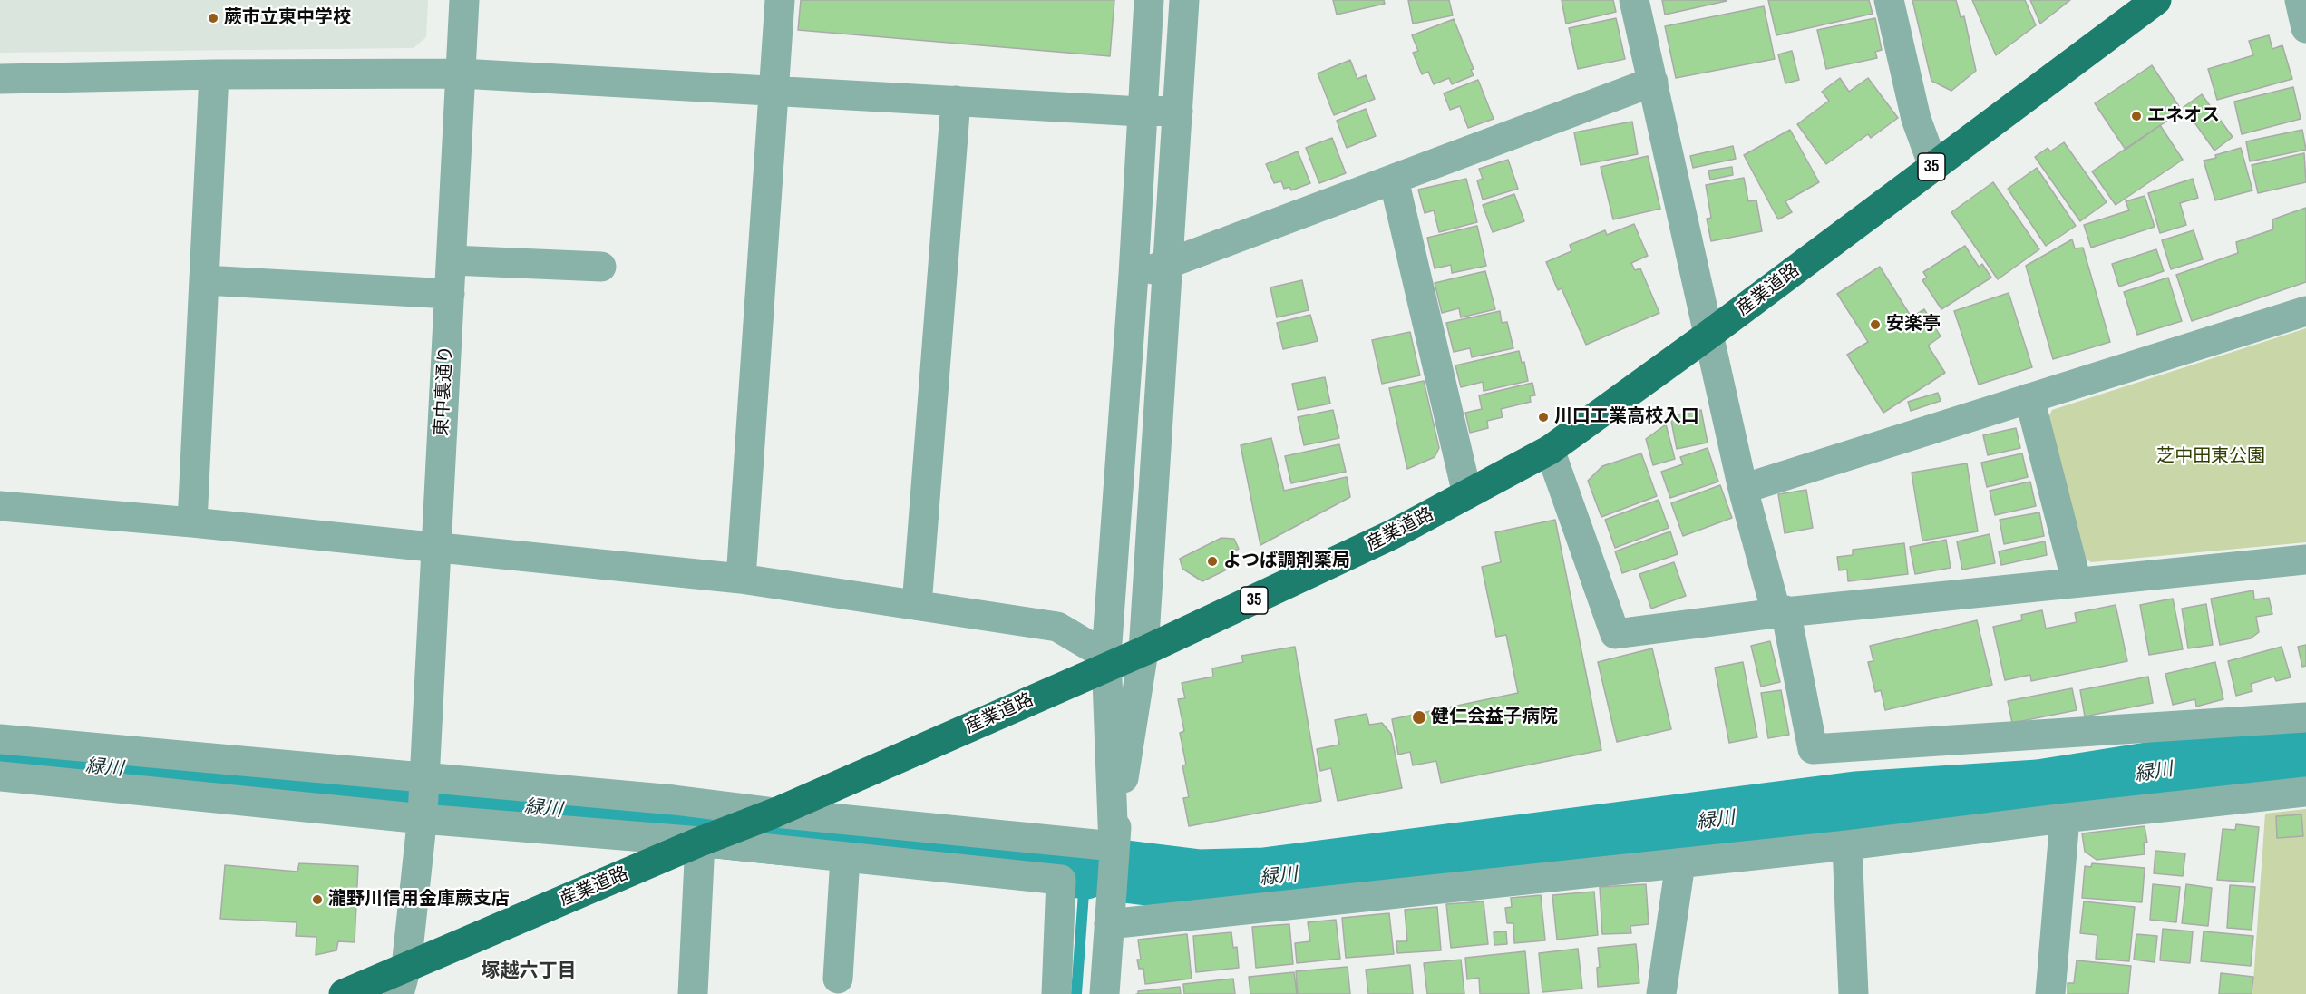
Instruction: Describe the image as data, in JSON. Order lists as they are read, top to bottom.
{
  "streets": {
    "main road": ["35", "産業道路"],
    "street": ["東中裏通り"]
  },
  "districts": ["塚越六丁目"],
  "water": ["緑川"],
  "parks": ["芝中田東公園"],
  "places": [
    "蕨市立東中学校",
    "エネオス",
    "安楽亭",
    "川口工業高校入口",
    "よつば調剤薬局",
    "健仁会益子病院",
    "瀧野川信用金庫蕨支店"
  ]
}
